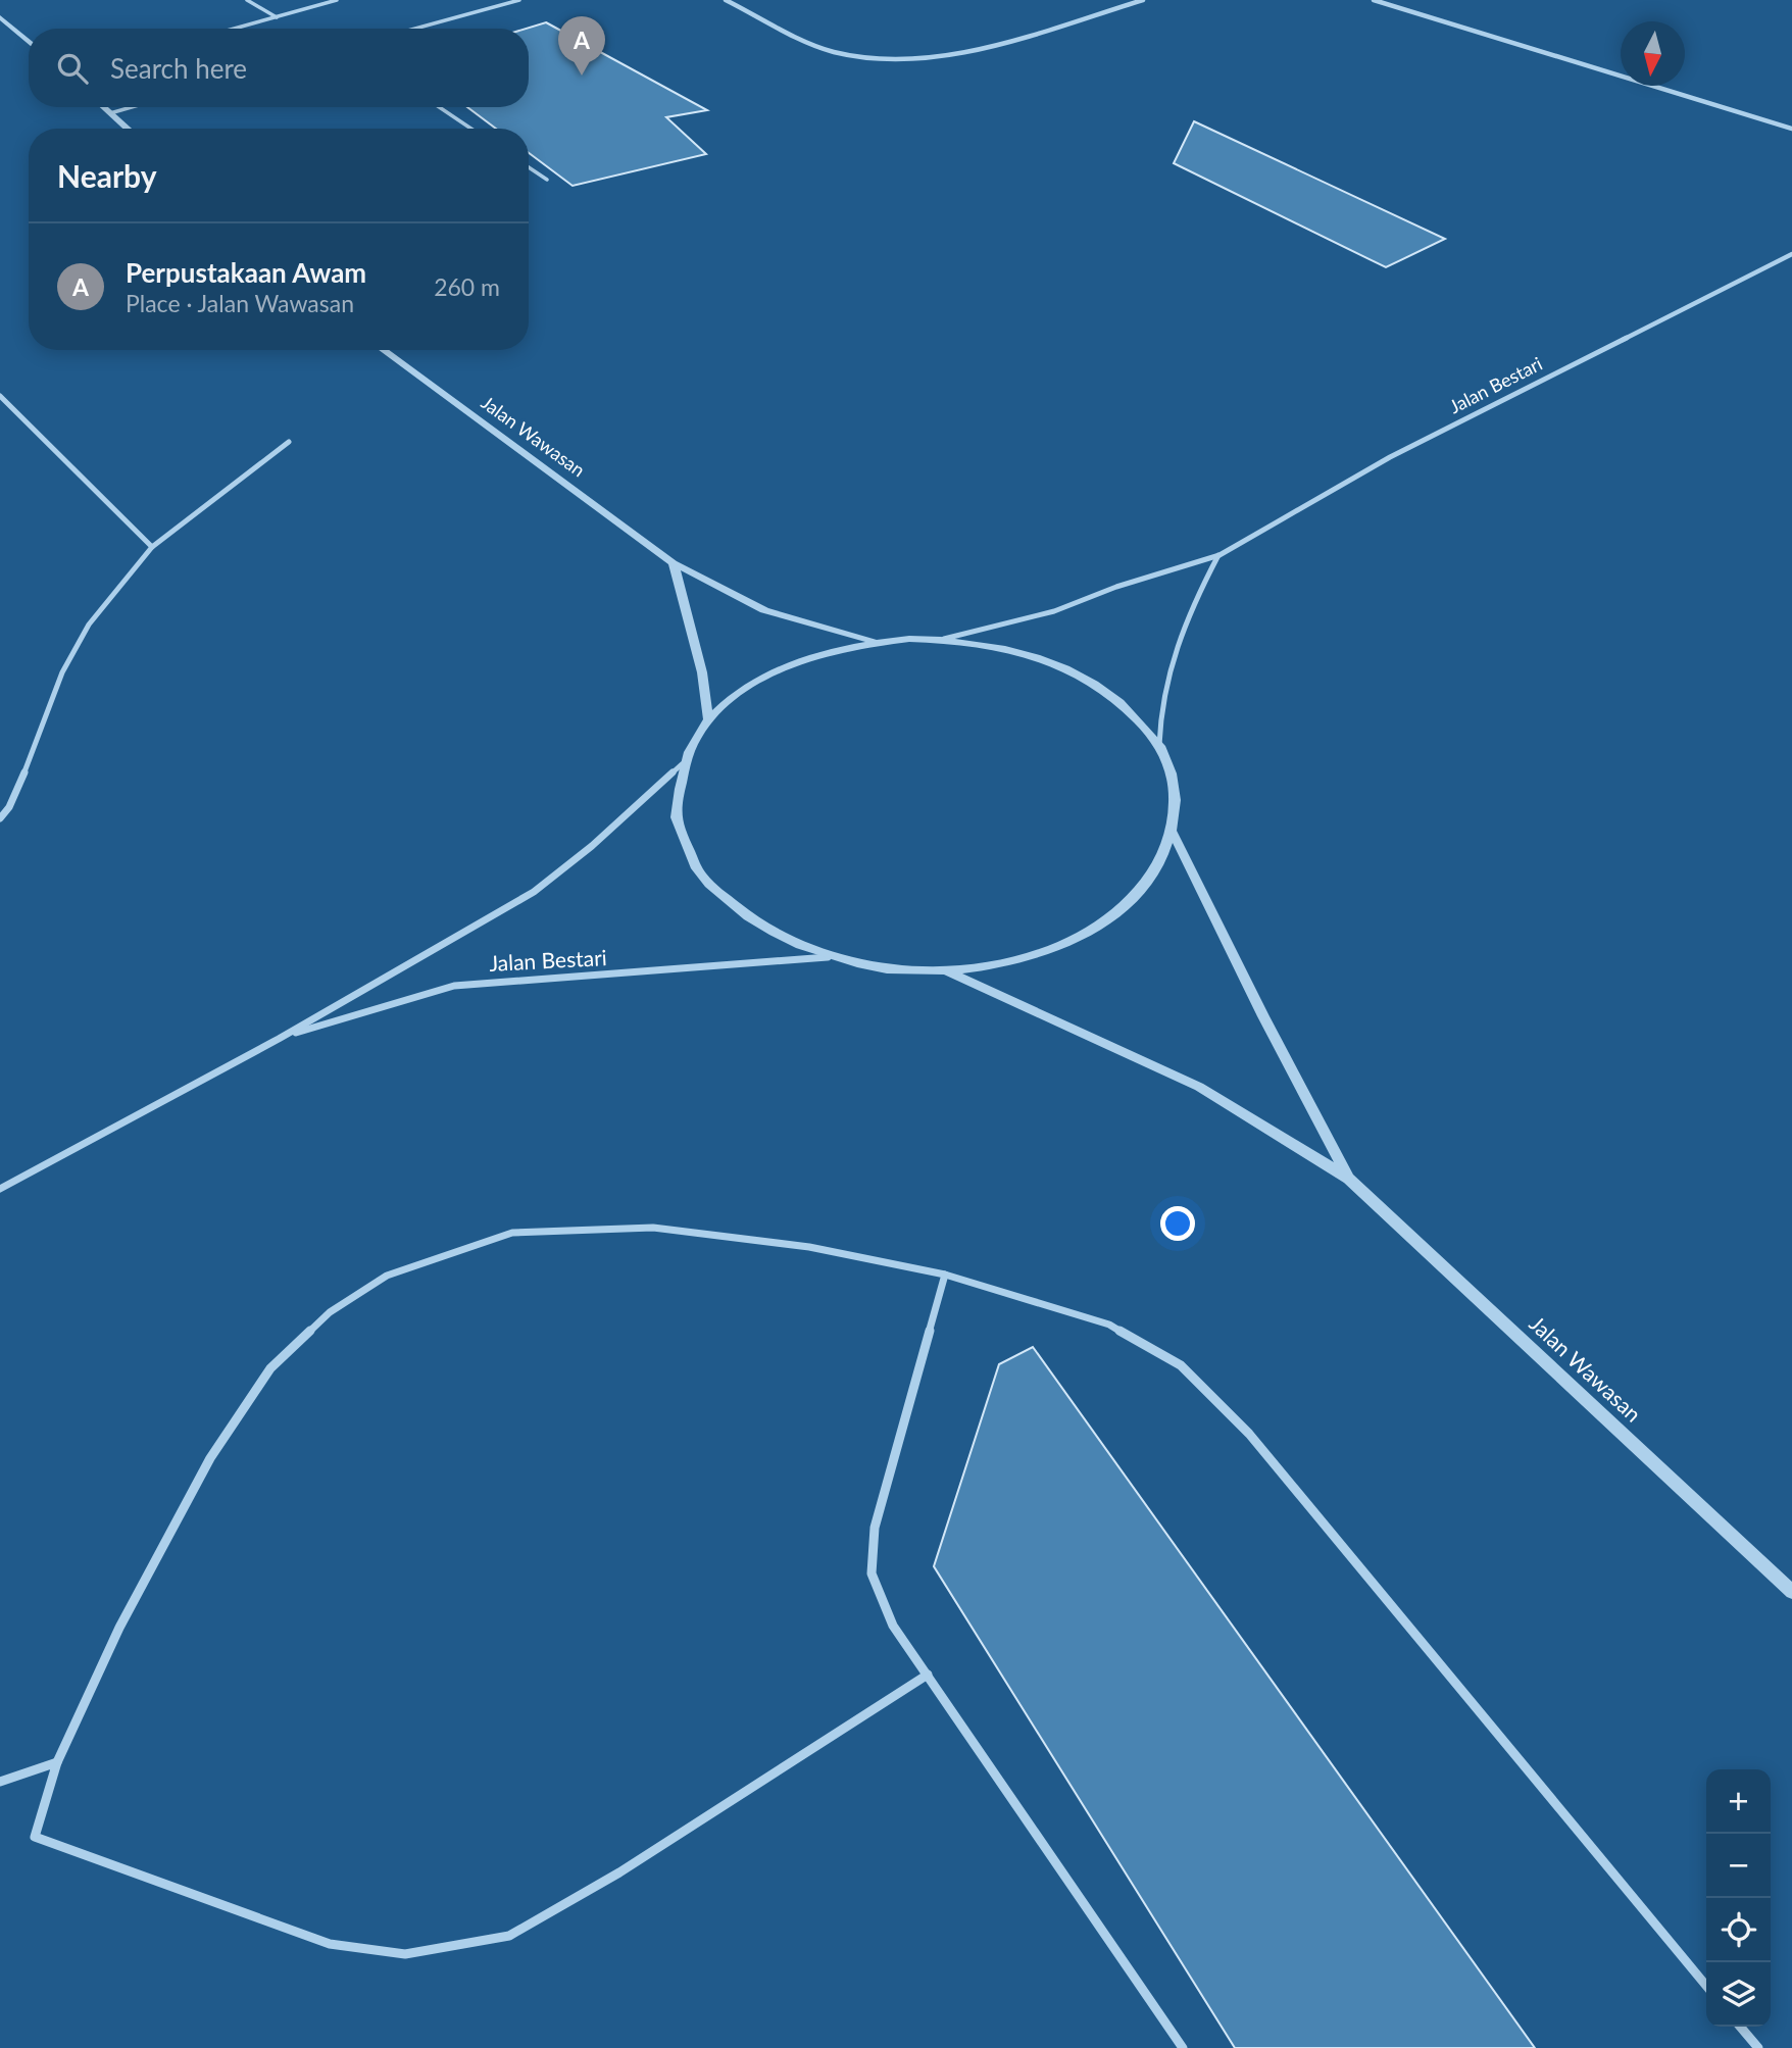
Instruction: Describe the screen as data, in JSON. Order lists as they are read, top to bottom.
{
  "streets": {
    "street": ["Jalan Bestari", "Jalan Wawasan"]
  },
  "north": "bottom",
  "page": {
    "pins": "A",
    "search": "Search here",
    "heading": "Nearby",
    "list": [
      {
        "mark": "A",
        "name": "Perpustakaan Awam",
        "note": "Place · Jalan Wawasan",
        "value": "260 m"
      }
    ],
    "map_buttons": ["+", "−"]
  }
}
